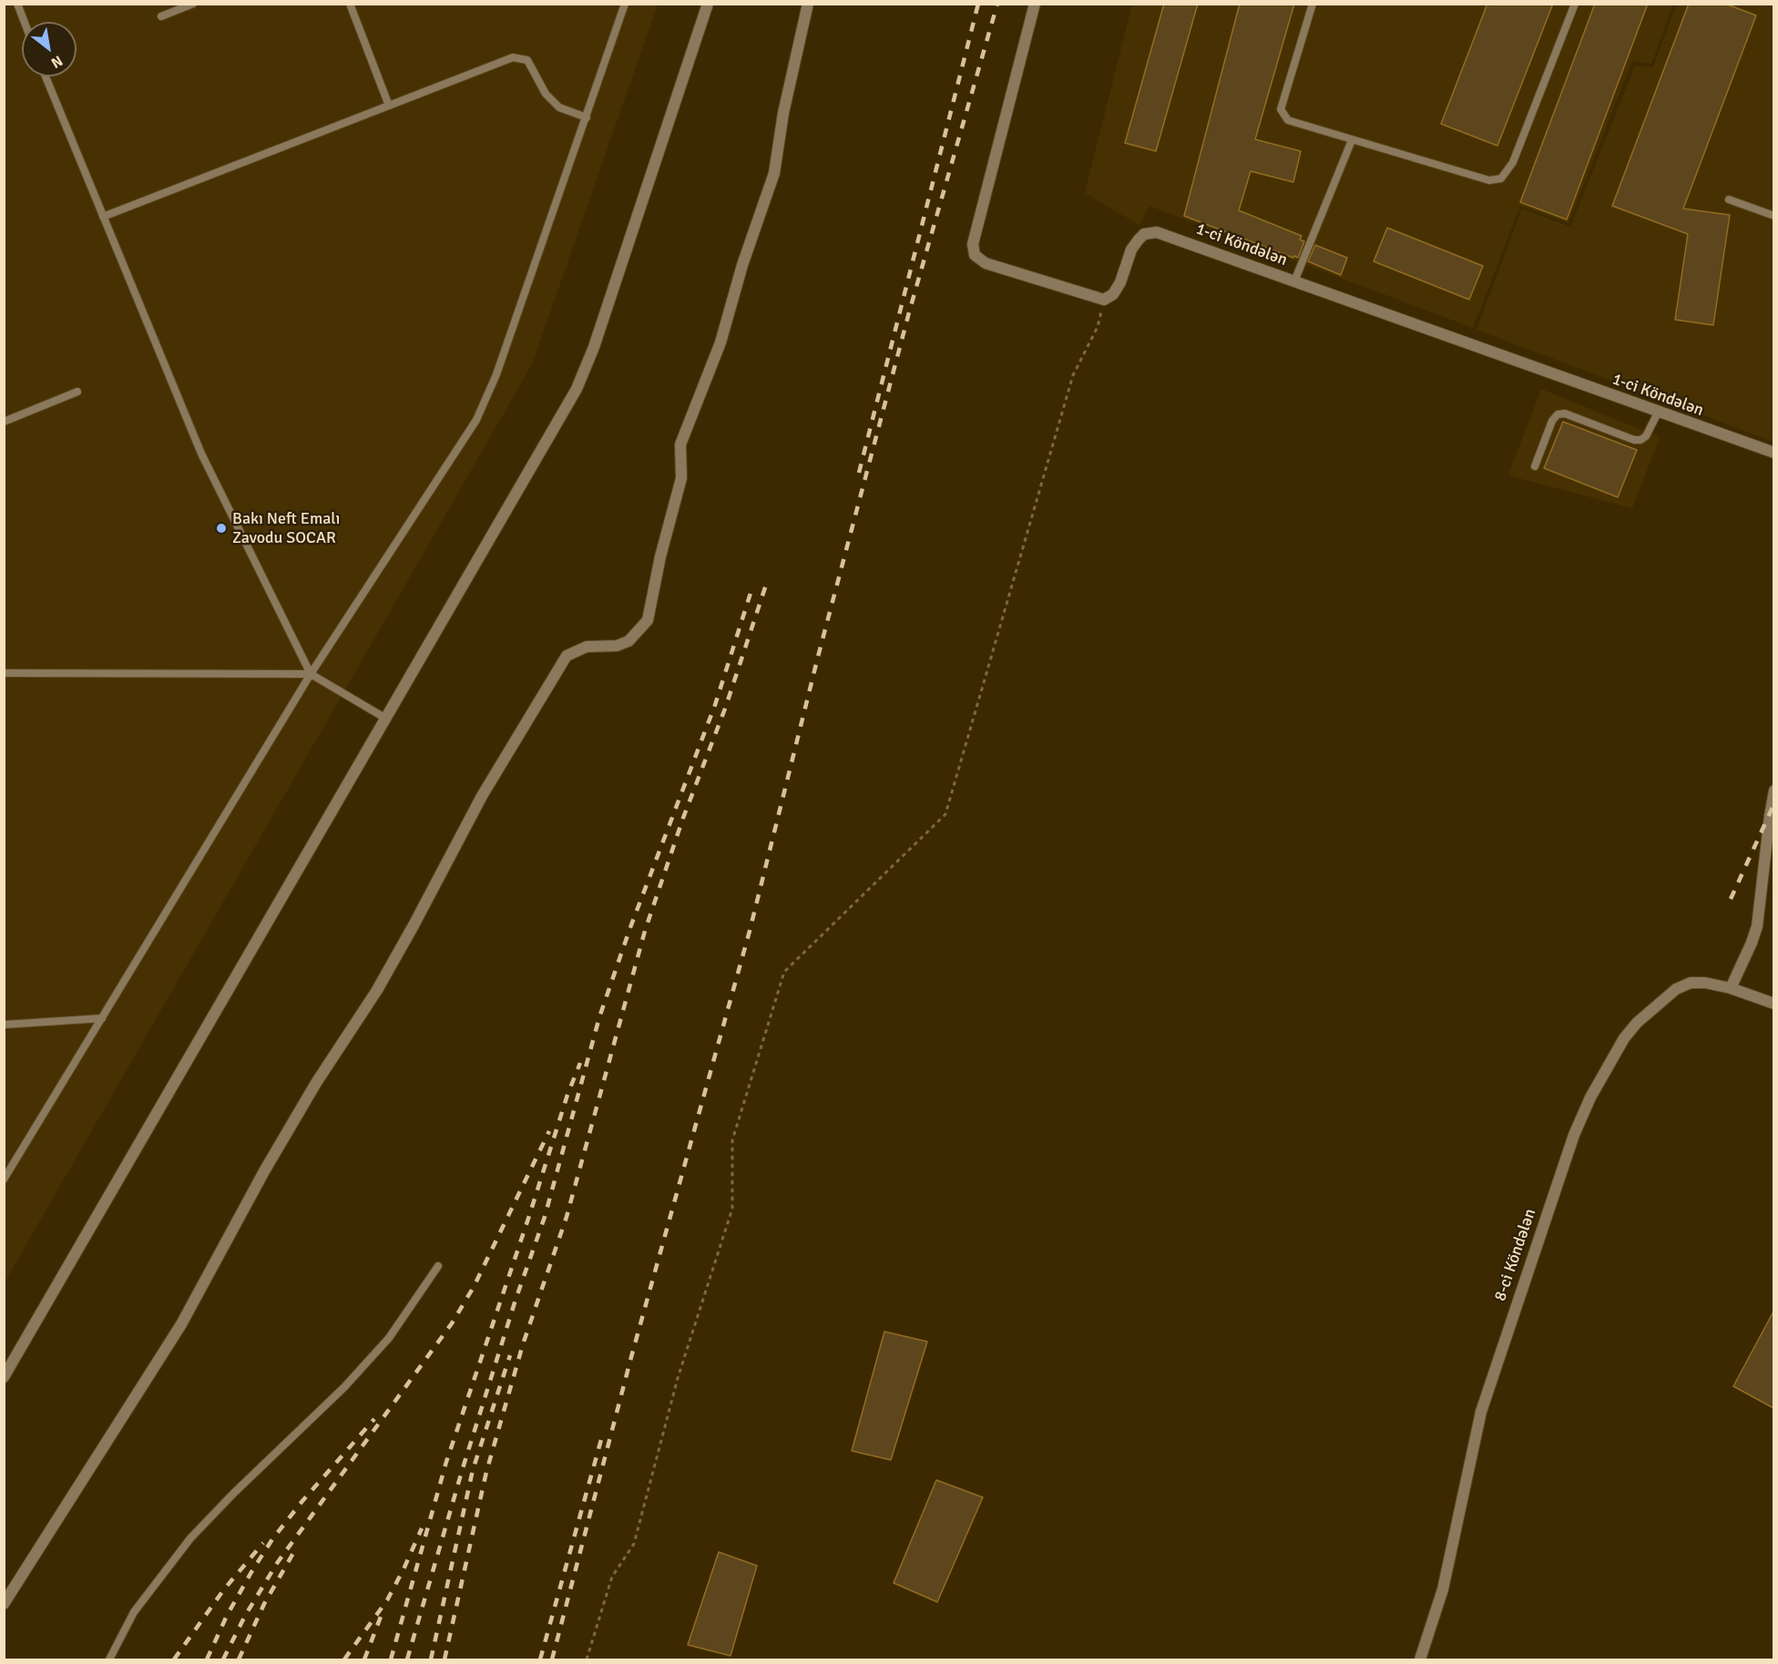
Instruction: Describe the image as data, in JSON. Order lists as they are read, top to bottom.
{
  "streets": {
    "street": ["1-ci Köndələn", "8-ci Köndələn"]
  },
  "places": ["Bakı Neft Emalı Zavodu SOCAR"],
  "north": "bottom right"
}
